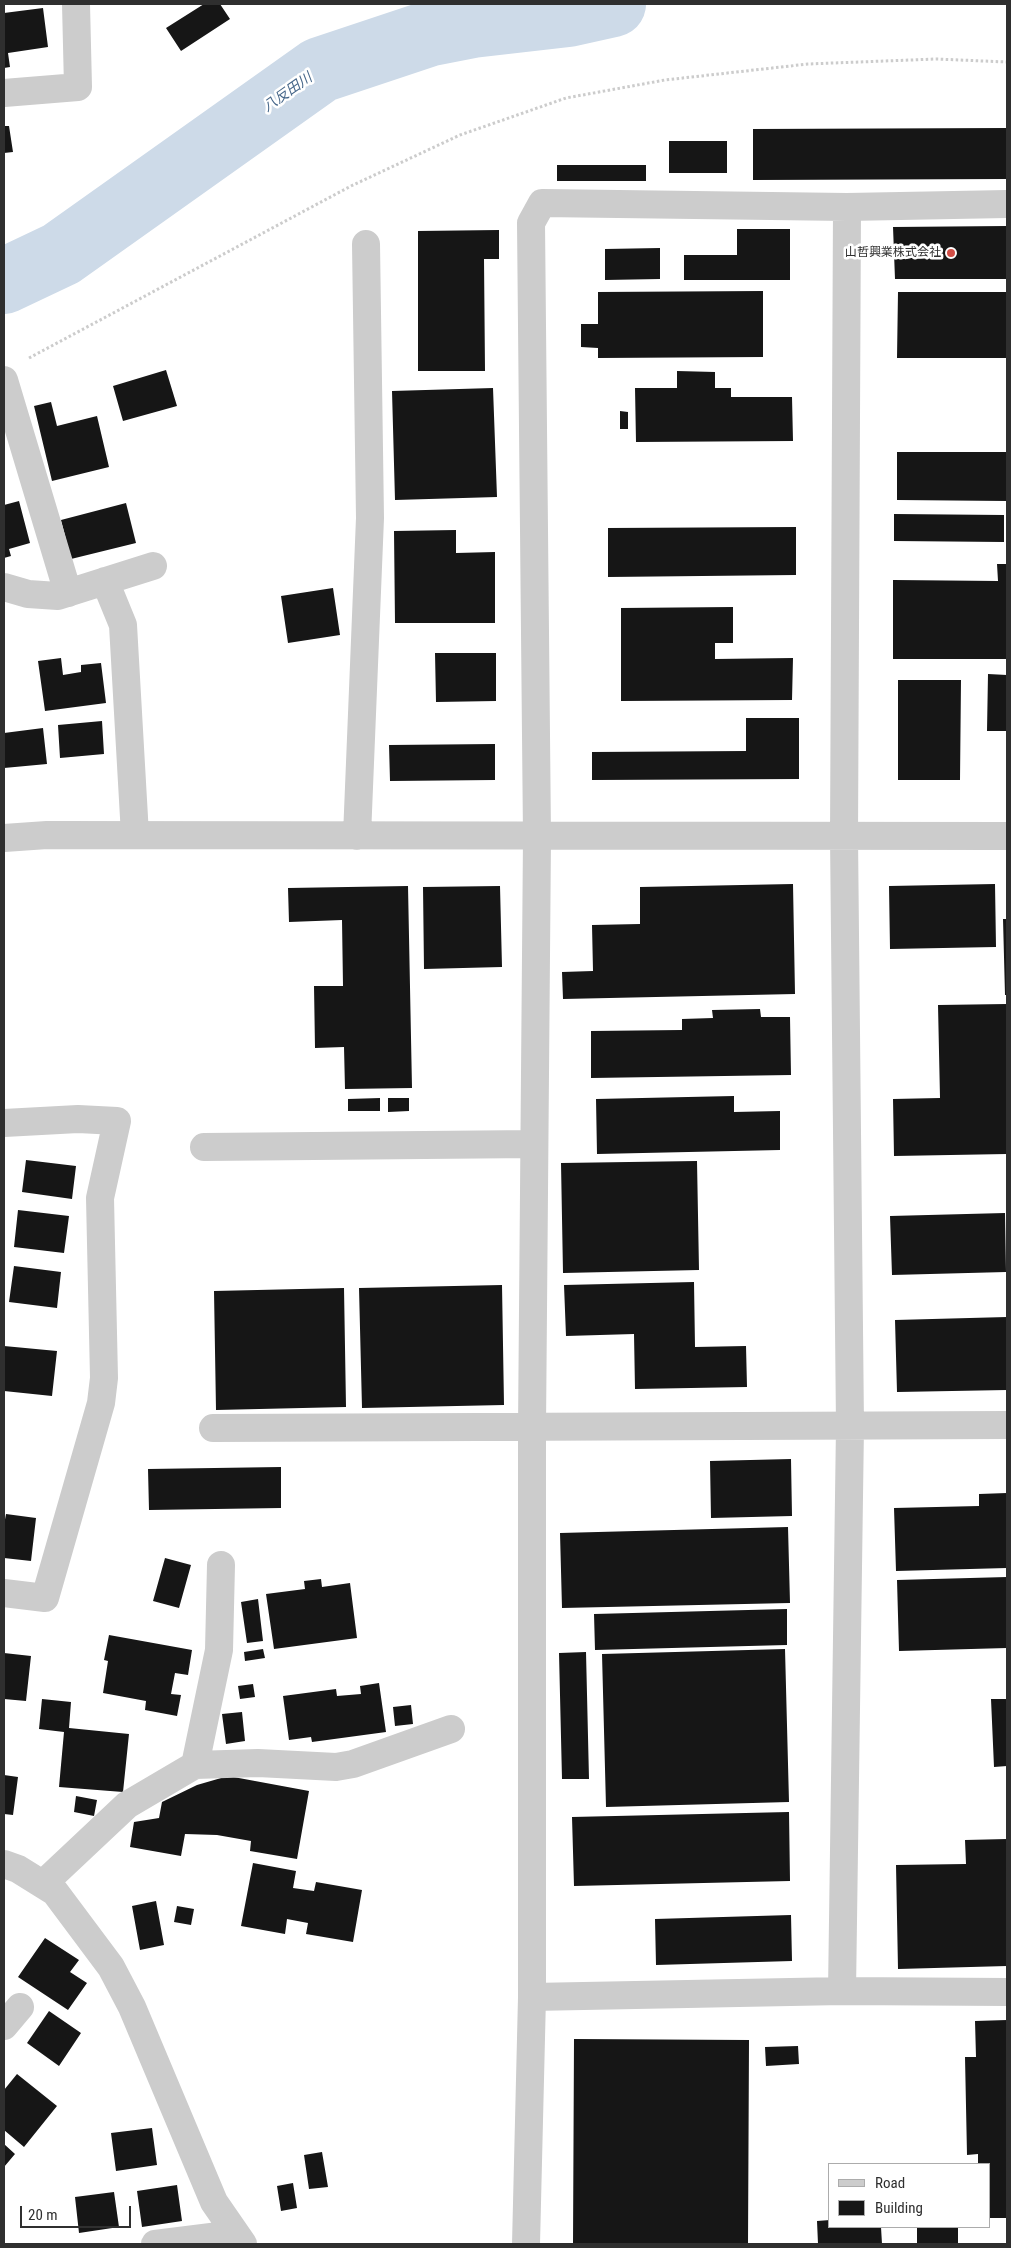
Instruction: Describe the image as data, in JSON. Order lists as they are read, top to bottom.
{
  "water": ["八反田川"],
  "places": ["山哲興業株式会社"],
  "legend": ["Road", "Building"],
  "scale_bar": "20 m"
}
